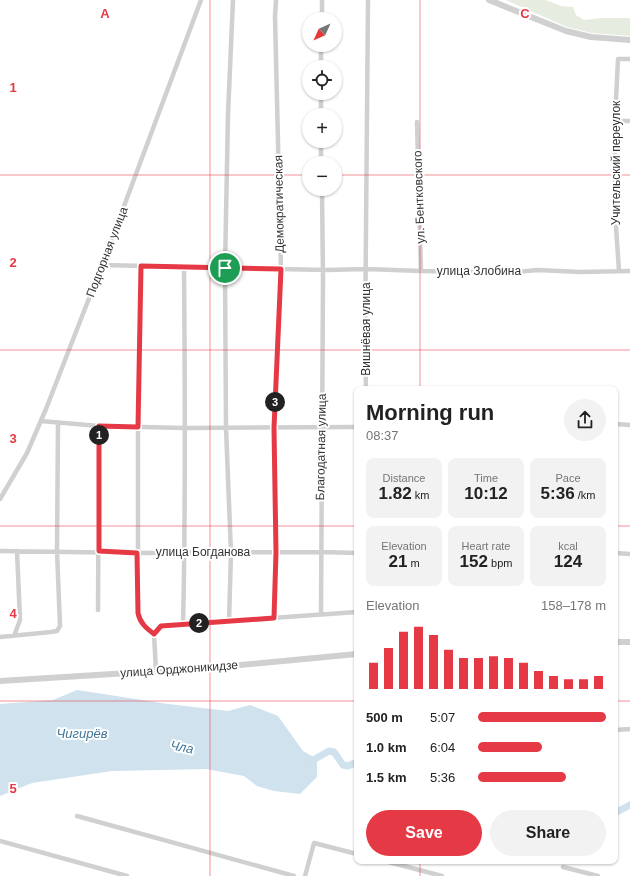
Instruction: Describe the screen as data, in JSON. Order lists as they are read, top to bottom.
{
  "streets": {
    "street": [
      "Учительский переулок",
      "ул. Бентковского",
      "Демократическая",
      "Подгорная улица",
      "улица Злобина",
      "Вишнёвая улица",
      "Благодатная улица",
      "улица Богданова",
      "улица Орджоникидзе"
    ]
  },
  "crossings": [
    ["Учительский переулок", "улица Злобина"],
    ["ул. Бентковского", "улица Злобина"],
    ["Демократическая", "улица Злобина"],
    ["Демократическая", "улица Богданова"],
    ["Подгорная улица", "улица Злобина"],
    ["улица Злобина", "Вишнёвая улица"],
    ["улица Злобина", "Благодатная улица"],
    ["Благодатная улица", "улица Богданова"]
  ],
  "water": ["Чигирёв", "Чла"],
  "north": "bottom left",
  "page": {
    "map_buttons": ["+", "−"],
    "heading": ["Morning run", "08:37"],
    "pins": ["3", "1", "2"],
    "stats": [
      ["Distance", "1.82 km"],
      ["Time", "10:12"],
      ["Pace", "5:36 /km"],
      ["Elevation", "21 m"],
      ["Heart rate", "152 bpm"],
      ["kcal", "124"]
    ],
    "chart": ["Elevation", "158–178 m"],
    "list": [
      {
        "name": "500 m",
        "note": "5:07"
      },
      {
        "name": "1.0 km",
        "note": "6:04"
      },
      {
        "name": "1.5 km",
        "note": "5:36"
      }
    ],
    "buttons": ["Save", "Share"]
  },
  "grid": {
    "columns": ["A", "C"],
    "rows": [
      "1",
      "2",
      "3",
      "4",
      "5"
    ]
  }
}
